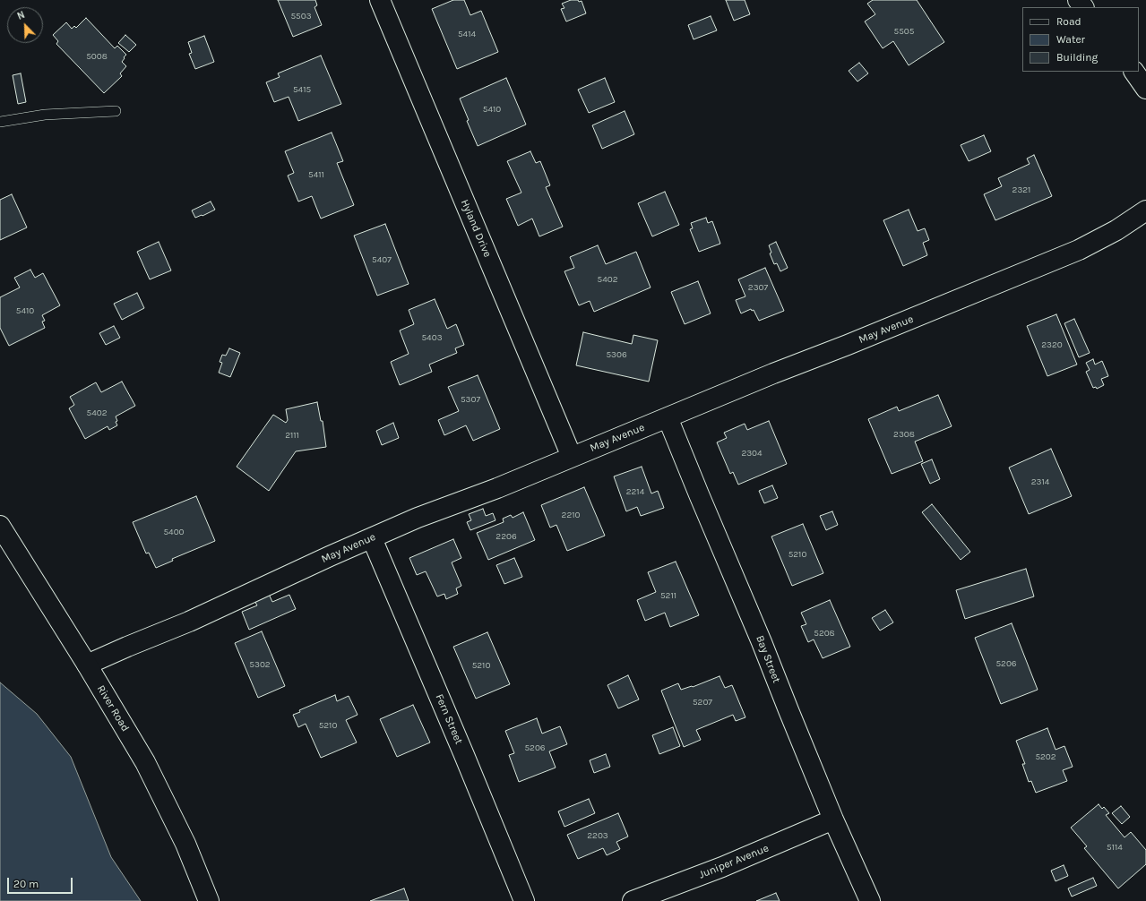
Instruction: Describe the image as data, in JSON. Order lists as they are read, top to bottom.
{
  "streets": {
    "street": [
      "Hyland Drive",
      "May Avenue",
      "Bay Street",
      "River Road",
      "Fern Street",
      "Juniper Avenue"
    ]
  },
  "crossings": [
    ["Hyland Drive", "May Avenue"],
    ["May Avenue", "Bay Street"],
    ["May Avenue", "River Road"],
    ["May Avenue", "Fern Street"],
    ["Bay Street", "Juniper Avenue"]
  ],
  "house_numbers": [
    "5503",
    "5505",
    "5414",
    "5008",
    "5415",
    "5410",
    "5411",
    "2321",
    "5407",
    "5402",
    "2307",
    "5410",
    "5403",
    "2320",
    "5306",
    "5307",
    "5402",
    "2308",
    "2111",
    "2304",
    "2314",
    "2214",
    "2210",
    "5400",
    "2206",
    "5210",
    "5211",
    "5208",
    "5206",
    "5302",
    "5210",
    "5207",
    "5210",
    "5206",
    "5202",
    "2203",
    "5114"
  ],
  "legend": ["Road", "Water", "Building"],
  "scale_bar": "20 m",
  "north": "top left"
}
